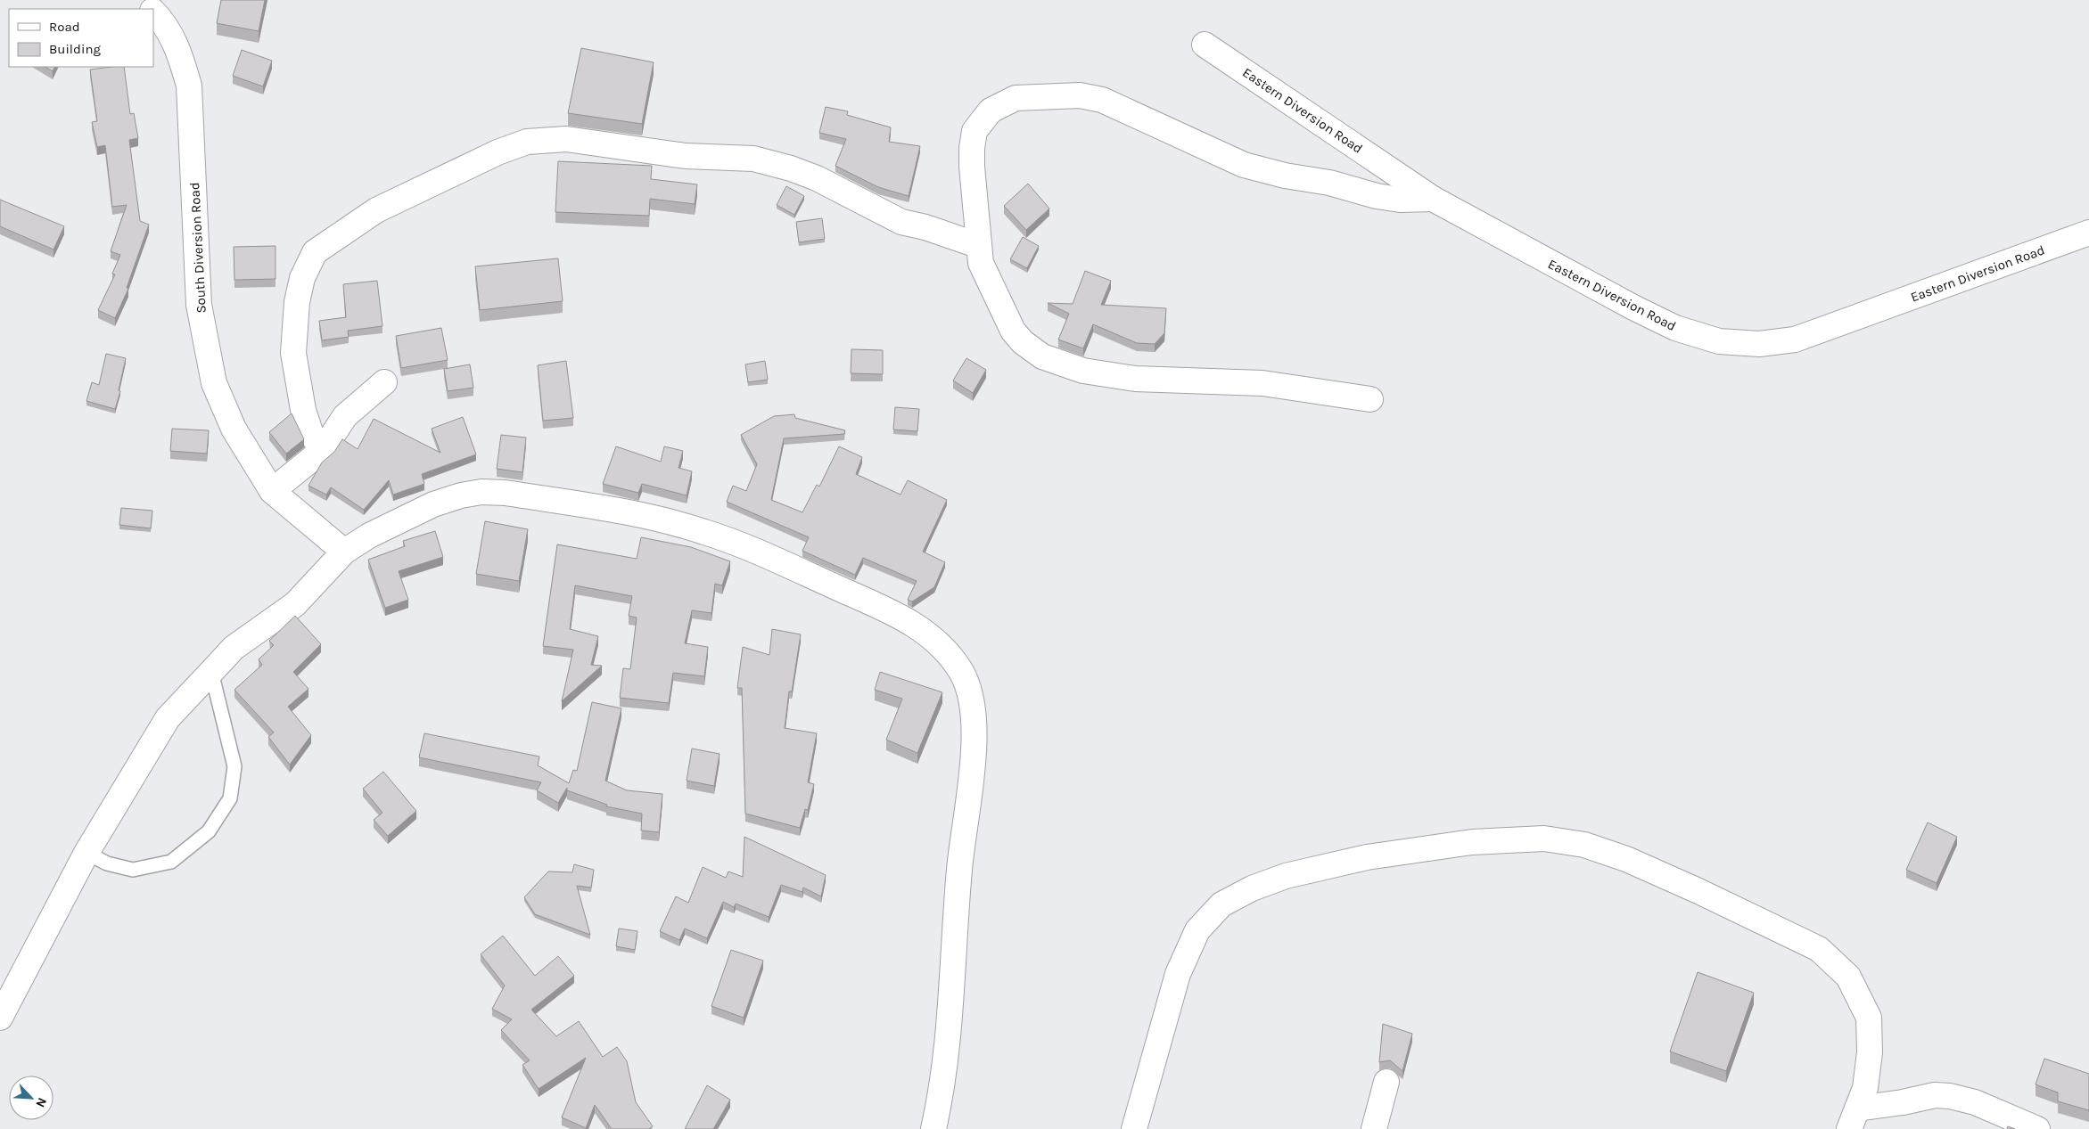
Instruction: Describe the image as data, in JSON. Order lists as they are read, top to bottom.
{
  "streets": {
    "main road": ["Eastern Diversion Road", "South Diversion Road"]
  },
  "legend": ["Road", "Building"],
  "north": "bottom right"
}
